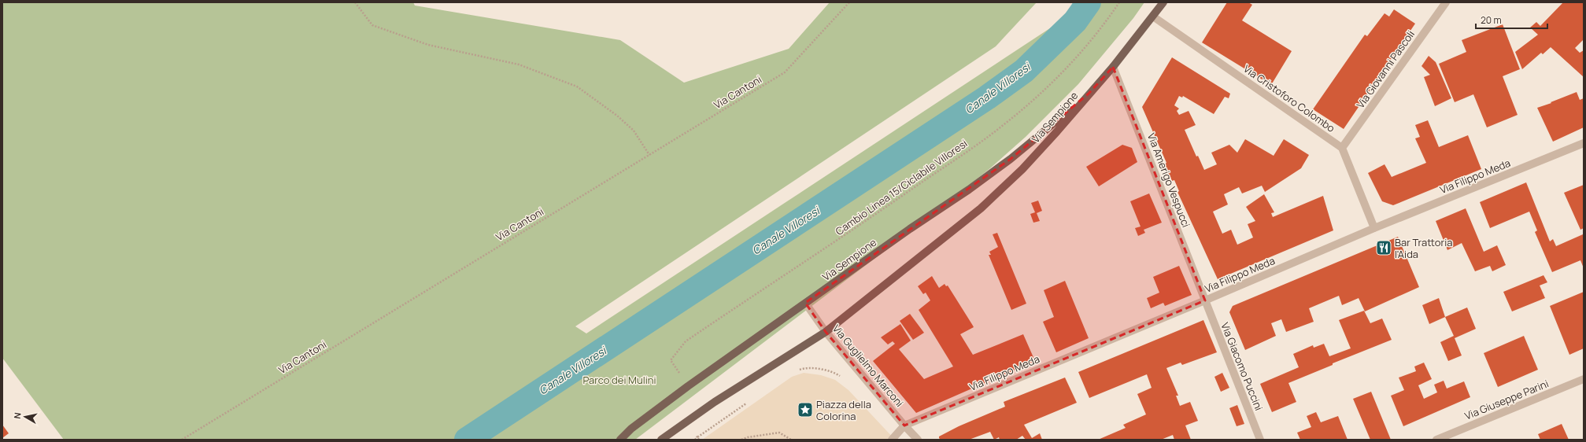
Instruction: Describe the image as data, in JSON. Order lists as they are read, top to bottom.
{
  "streets": {
    "main road": ["Via Sempione"],
    "street": [
      "Via Giovanni Pascoli",
      "Via Cristoforo Colombo",
      "Via Filippo Meda",
      "Via Amerigo Vespucci",
      "Via Guglielmo Marconi",
      "Via Giacomo Puccini",
      "Via Giuseppe Parini"
    ],
    "path": ["Via Cantoni", "Cambio Linea 15/Ciclabile Villoresi"]
  },
  "crossings": [
    ["Via Giovanni Pascoli", "Via Cristoforo Colombo"],
    ["Via Cristoforo Colombo", "Via Sempione"],
    ["Via Sempione", "Via Amerigo Vespucci"],
    ["Via Sempione", "Via Guglielmo Marconi"],
    ["Via Filippo Meda", "Via Amerigo Vespucci"],
    ["Via Filippo Meda", "Via Guglielmo Marconi"],
    ["Via Filippo Meda", "Via Giacomo Puccini"],
    ["Via Amerigo Vespucci", "Via Giacomo Puccini"]
  ],
  "water": ["Canale Villoresi"],
  "parks": ["Parco dei Mulini"],
  "places": {
    "restaurant": ["Bar Trattoria l'Aida"],
    "place": ["Piazza della Colorina"]
  },
  "scale_bar": "20 m",
  "north": "left"
}
